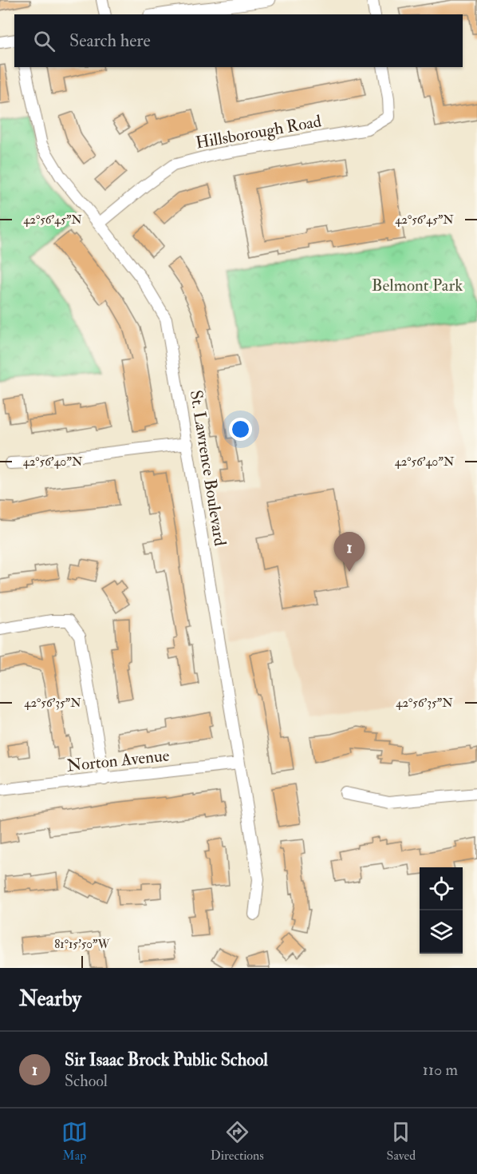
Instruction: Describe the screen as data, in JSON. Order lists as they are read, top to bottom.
{
  "streets": {
    "street": ["Hillsborough Road", "St. Lawrence Boulevard", "Norton Avenue"]
  },
  "crossings": [
    ["Hillsborough Road", "St. Lawrence Boulevard"],
    ["St. Lawrence Boulevard", "Norton Avenue"]
  ],
  "parks": ["Belmont Park"],
  "page": {
    "search": "Search here",
    "pins": "1",
    "heading": "Nearby",
    "list": [
      {
        "mark": "1",
        "name": "Sir Isaac Brock Public School",
        "note": "School",
        "value": "110 m"
      }
    ],
    "nav": ["Map", "Directions", "Saved"]
  },
  "coordinates": [
    "42°56'45\"N",
    "42°56'40\"N",
    "42°56'35\"N",
    "81°15'50\"W"
  ]
}
